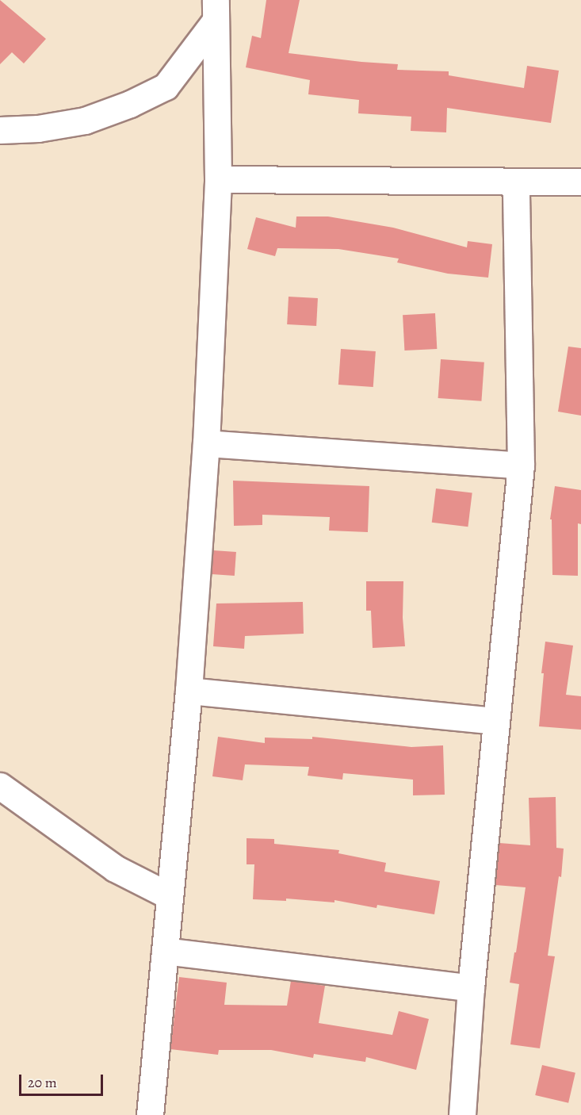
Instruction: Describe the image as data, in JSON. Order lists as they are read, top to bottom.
{
  "scale_bar": "20 m"
}
